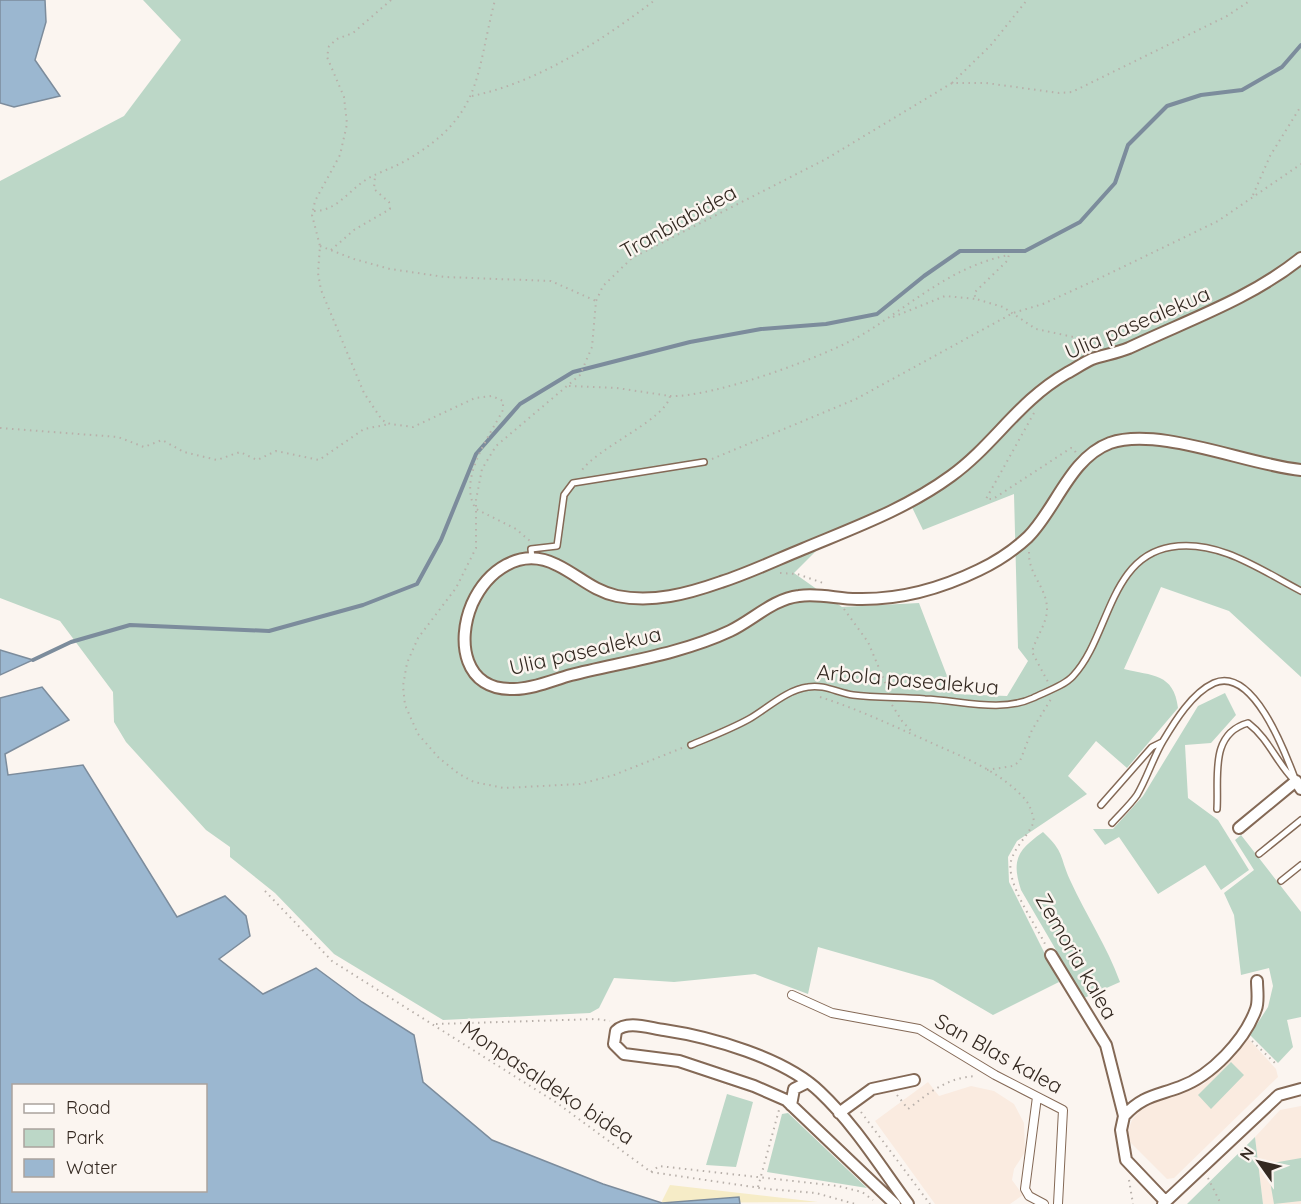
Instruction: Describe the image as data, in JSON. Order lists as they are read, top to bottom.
{
  "streets": {
    "street": ["Ulia pasealekua", "Zemoria kalea", "San Blas kalea"],
    "lane": ["Arbola pasealekua"],
    "path": ["Tranbiabidea", "Monpasaldeko bidea"]
  },
  "crossings": [
    ["Tranbiabidea", "Arbola pasealekua"]
  ],
  "legend": ["Road", "Park", "Water"],
  "north": "top left"
}
